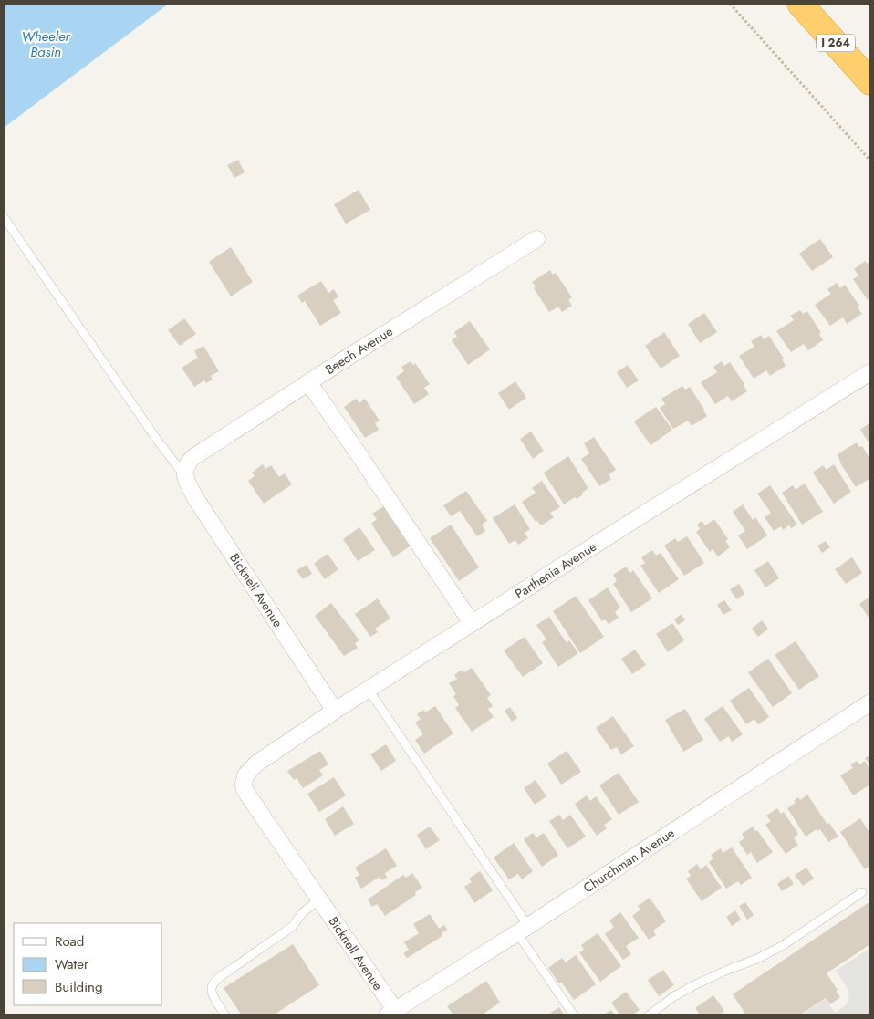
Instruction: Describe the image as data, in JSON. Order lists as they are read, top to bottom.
{
  "streets": {
    "highway": ["I 264"],
    "street": [
      "Beech Avenue",
      "Parthenia Avenue",
      "Bicknell Avenue",
      "Churchman Avenue"
    ]
  },
  "crossings": [
    ["Beech Avenue", "Bicknell Avenue"],
    ["Parthenia Avenue", "Bicknell Avenue"],
    ["Bicknell Avenue", "Churchman Avenue"]
  ],
  "water": ["Wheeler Basin"],
  "legend": ["Road", "Water", "Building"]
}
